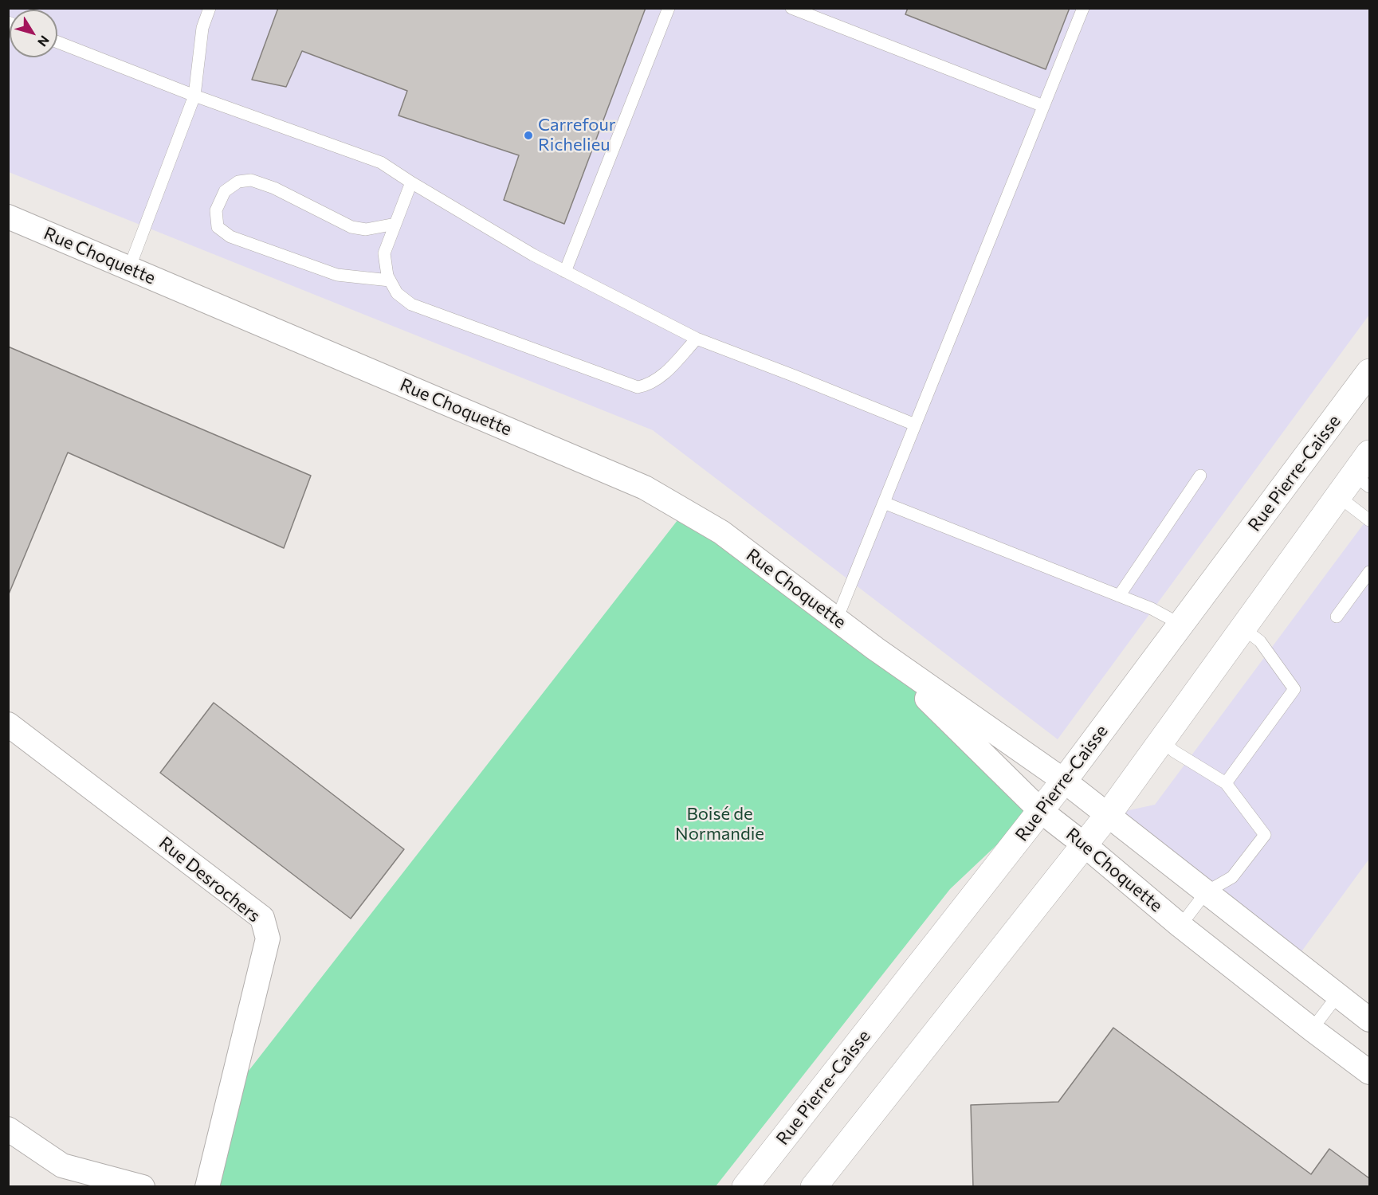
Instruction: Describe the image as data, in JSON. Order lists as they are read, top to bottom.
{
  "streets": {
    "street": ["Rue Choquette", "Rue Pierre-Caisse", "Rue Desrochers"]
  },
  "crossings": [
    ["Rue Choquette", "Rue Pierre-Caisse"]
  ],
  "parks": ["Boisé de Normandie"],
  "places": ["Carrefour Richelieu"],
  "north": "bottom right"
}
